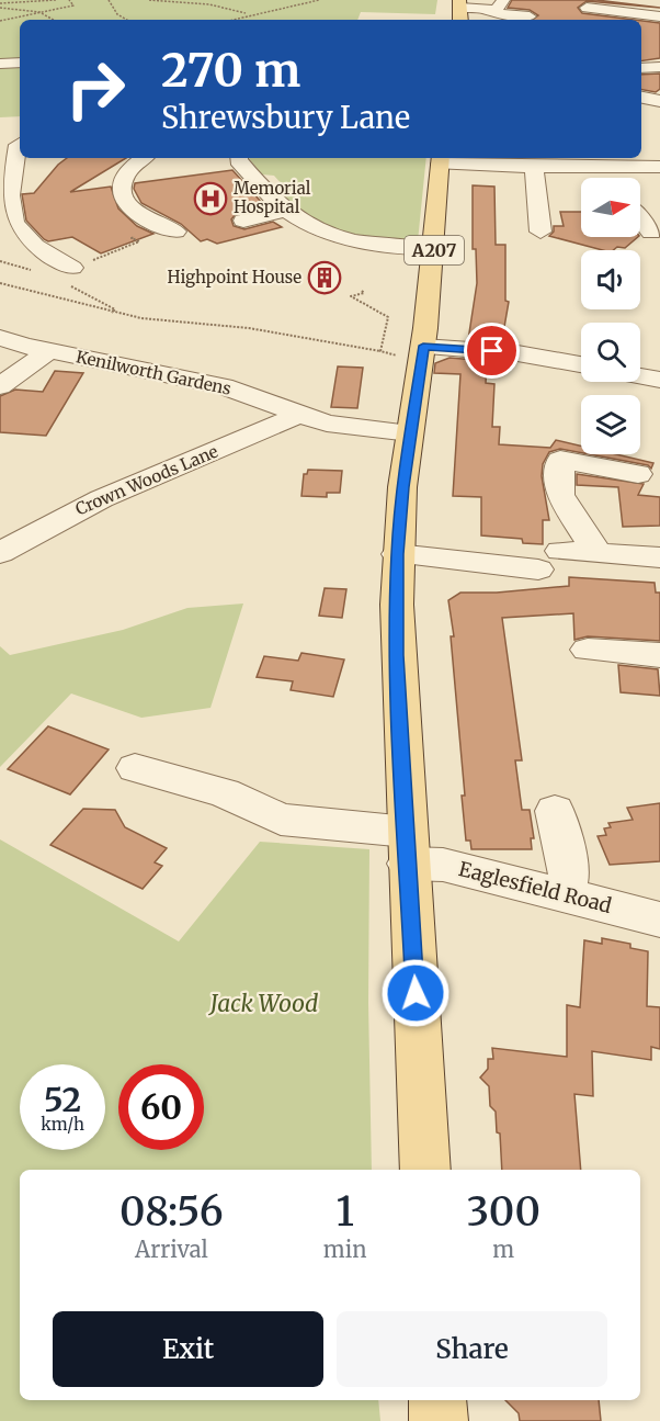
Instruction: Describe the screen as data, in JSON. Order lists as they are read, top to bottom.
{
  "streets": {
    "main road": ["A207"],
    "street": ["Kenilworth Gardens", "Crown Woods Lane", "Eaglesfield Road"]
  },
  "crossings": [
    ["A207", "Kenilworth Gardens"],
    ["A207", "Eaglesfield Road"],
    ["Kenilworth Gardens", "Crown Woods Lane"]
  ],
  "parks": ["Jack Wood"],
  "places": {
    "hospital": ["Memorial Hospital"],
    "building": ["Highpoint House"]
  },
  "north": "right",
  "page": {
    "turn": ["270 m", "Shrewsbury Lane"],
    "speed": "52 km/h",
    "limit": "60",
    "eta": [
      "08:56",
      "Arrival",
      "1",
      "min",
      "300",
      "m"
    ],
    "buttons": ["Exit", "Share"]
  }
}
